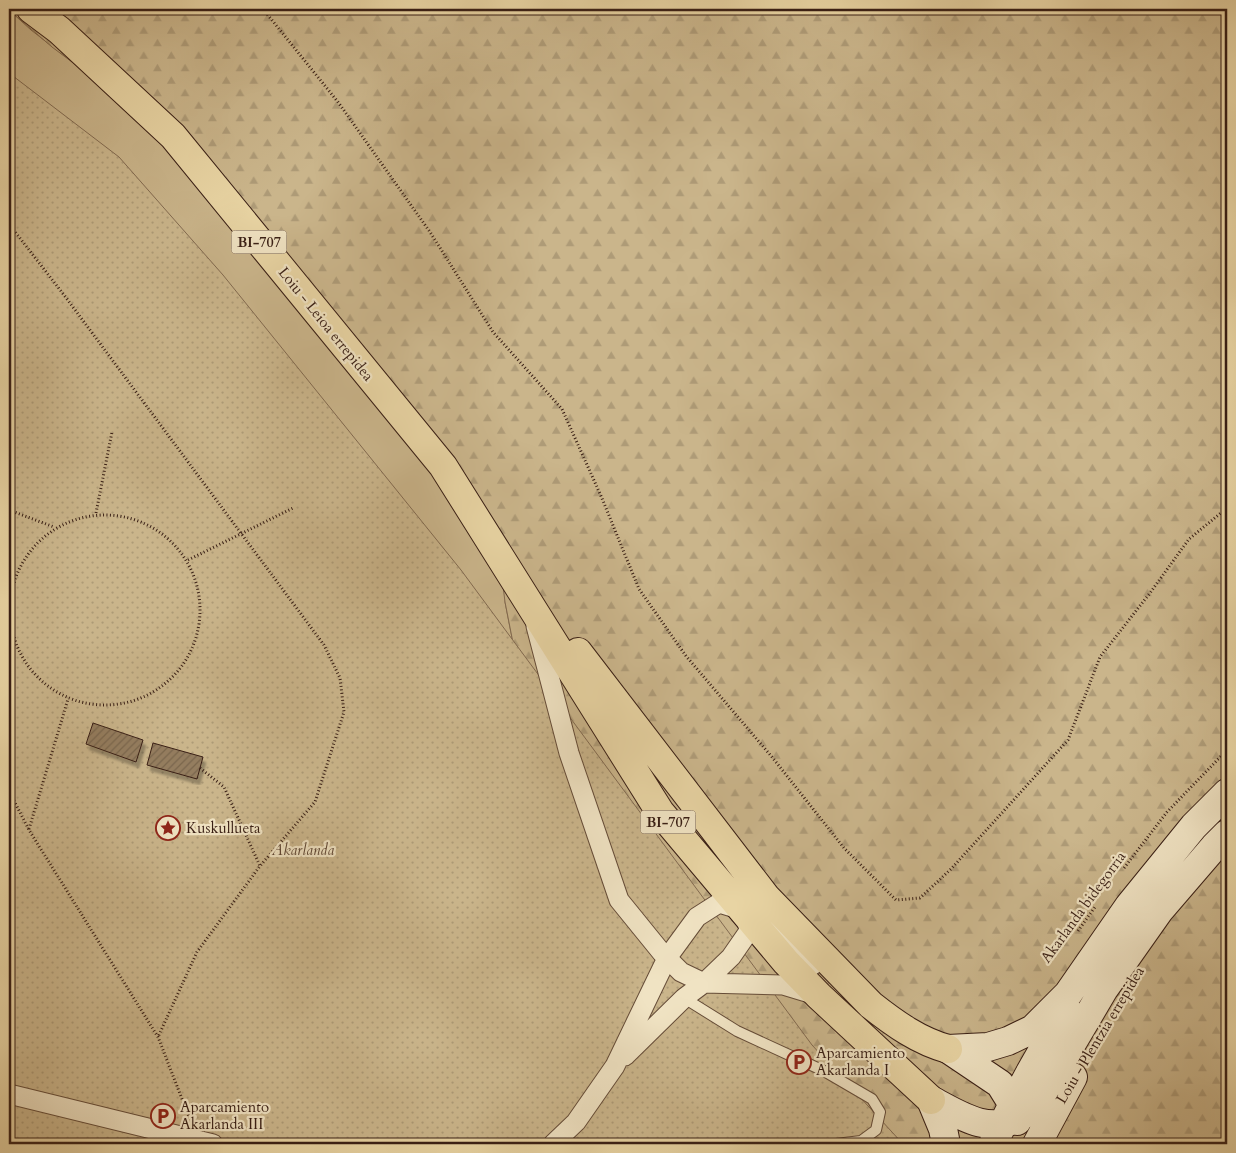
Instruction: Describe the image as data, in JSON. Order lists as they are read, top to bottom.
{
  "streets": {
    "main road": ["BI-707", "Loiu - Leioa errepidea", "Loiu - Plentzia errepidea"],
    "path": ["Akarlanda bidegorria"]
  },
  "crossings": [
    ["BI-707", "Loiu - Leioa errepidea"]
  ],
  "parks": ["Akarlanda"],
  "places": {
    "place": ["Kuskullueta"],
    "parking": ["Aparcamiento Akarlanda I", "Aparcamiento Akarlanda III"]
  }
}
